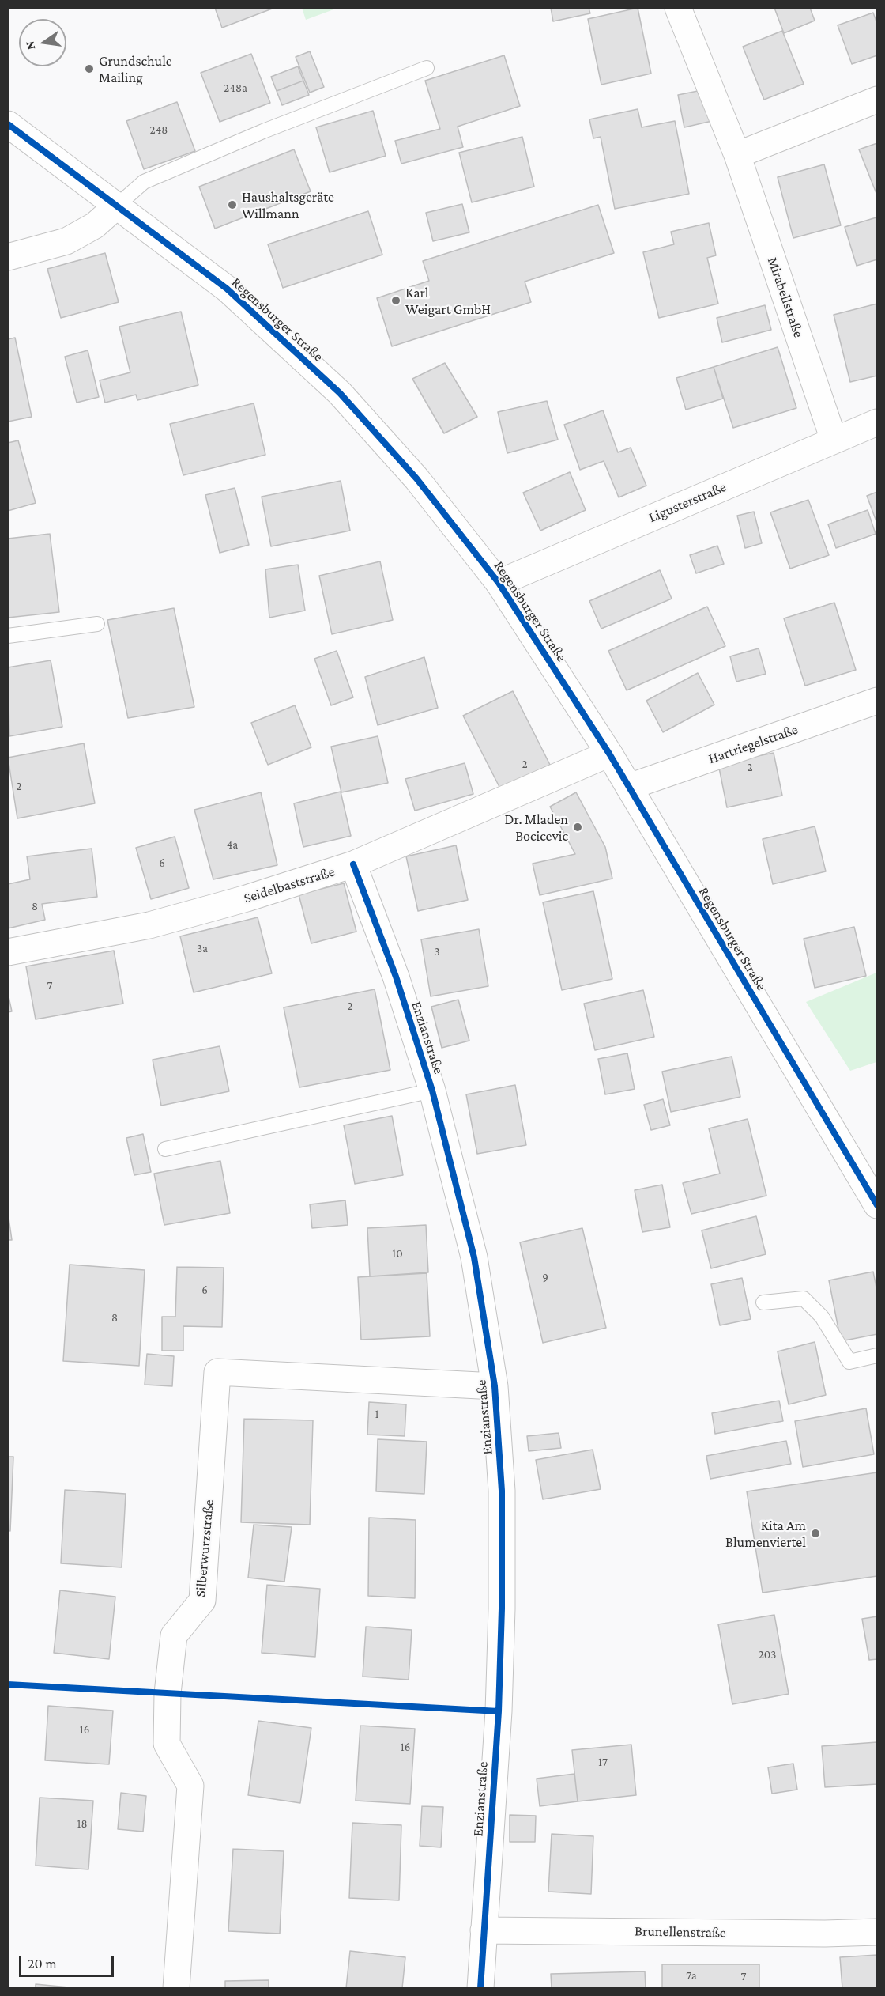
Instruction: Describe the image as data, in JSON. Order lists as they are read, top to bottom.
{
  "streets": {
    "street": [
      "Mirabellstraße",
      "Regensburger Straße",
      "Ligusterstraße",
      "Hartriegelstraße",
      "Seidelbaststraße",
      "Enzianstraße",
      "Silberwurzstraße",
      "Brunellenstraße"
    ]
  },
  "crossings": [
    ["Mirabellstraße", "Ligusterstraße"],
    ["Regensburger Straße", "Ligusterstraße"],
    ["Regensburger Straße", "Hartriegelstraße"],
    ["Regensburger Straße", "Seidelbaststraße"],
    ["Seidelbaststraße", "Enzianstraße"],
    ["Enzianstraße", "Silberwurzstraße"],
    ["Enzianstraße", "Brunellenstraße"]
  ],
  "places": [
    "Grundschule Mailing",
    "Haushaltsgeräte Willmann",
    "Karl Weigart GmbH",
    "Dr. Mladen Bocicevic",
    "Kita Am Blumenviertel"
  ],
  "house_numbers": [
    "248a",
    "248",
    "2",
    "2",
    "2",
    "4a",
    "6",
    "8",
    "3a",
    "3",
    "7",
    "2",
    "10",
    "9",
    "6",
    "8",
    "1",
    "203",
    "16",
    "16",
    "17",
    "18",
    "7a",
    "7"
  ],
  "scale_bar": "20 m",
  "north": "left"
}
